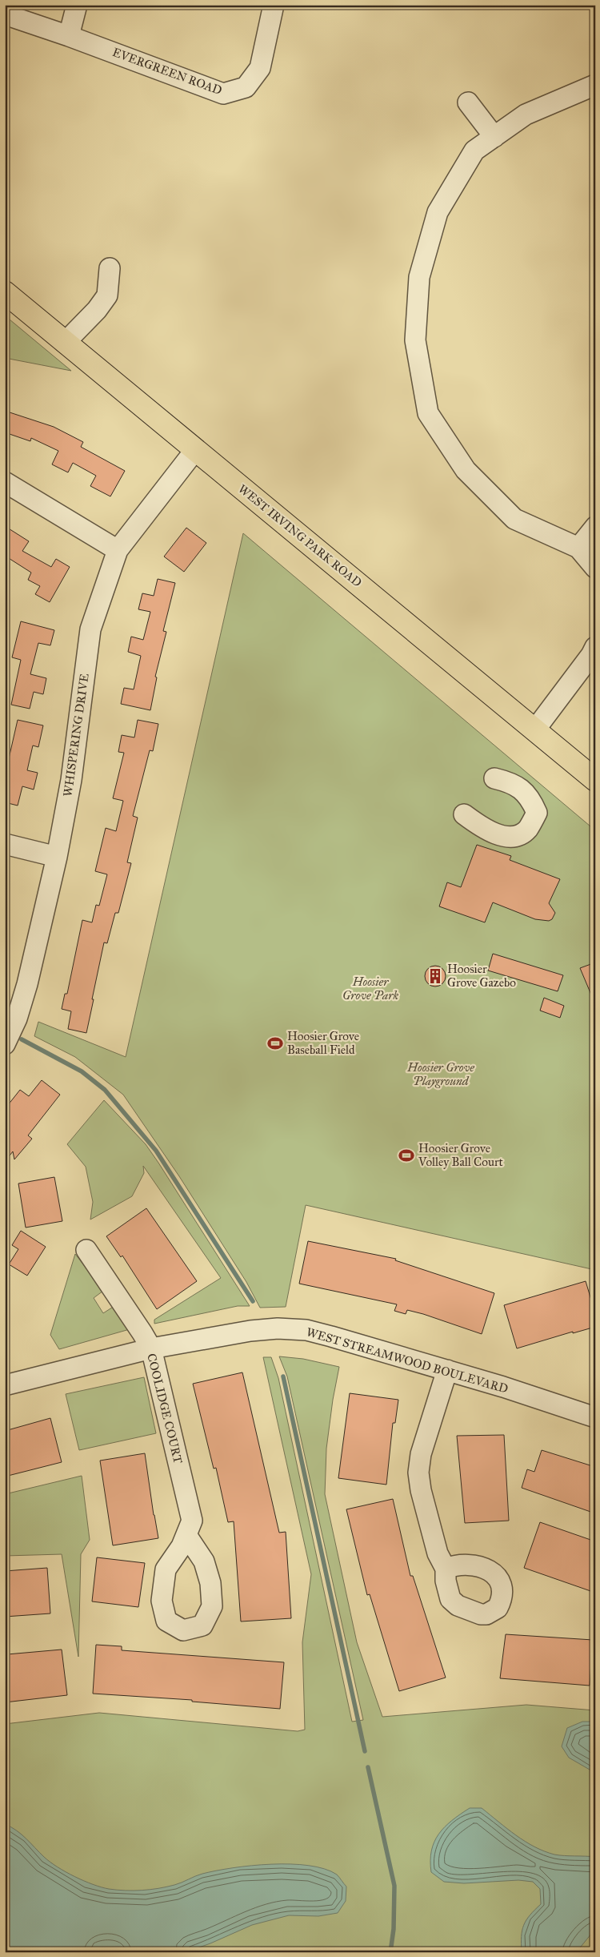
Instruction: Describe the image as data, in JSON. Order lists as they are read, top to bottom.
{
  "streets": {
    "main road": ["WEST IRVING PARK ROAD"],
    "street": [
      "EVERGREEN ROAD",
      "WHISPERING DRIVE",
      "WEST STREAMWOOD BOULEVARD",
      "COOLIDGE COURT"
    ]
  },
  "crossings": [
    ["WEST IRVING PARK ROAD", "WHISPERING DRIVE"],
    ["WEST STREAMWOOD BOULEVARD", "COOLIDGE COURT"]
  ],
  "parks": ["Hoosier Grove Park", "Hoosier Grove Playground"],
  "places": {
    "building": ["Hoosier Grove Gazebo"],
    "sports": ["Hoosier Grove Baseball Field", "Hoosier Grove Volley Ball Court"]
  }
}
